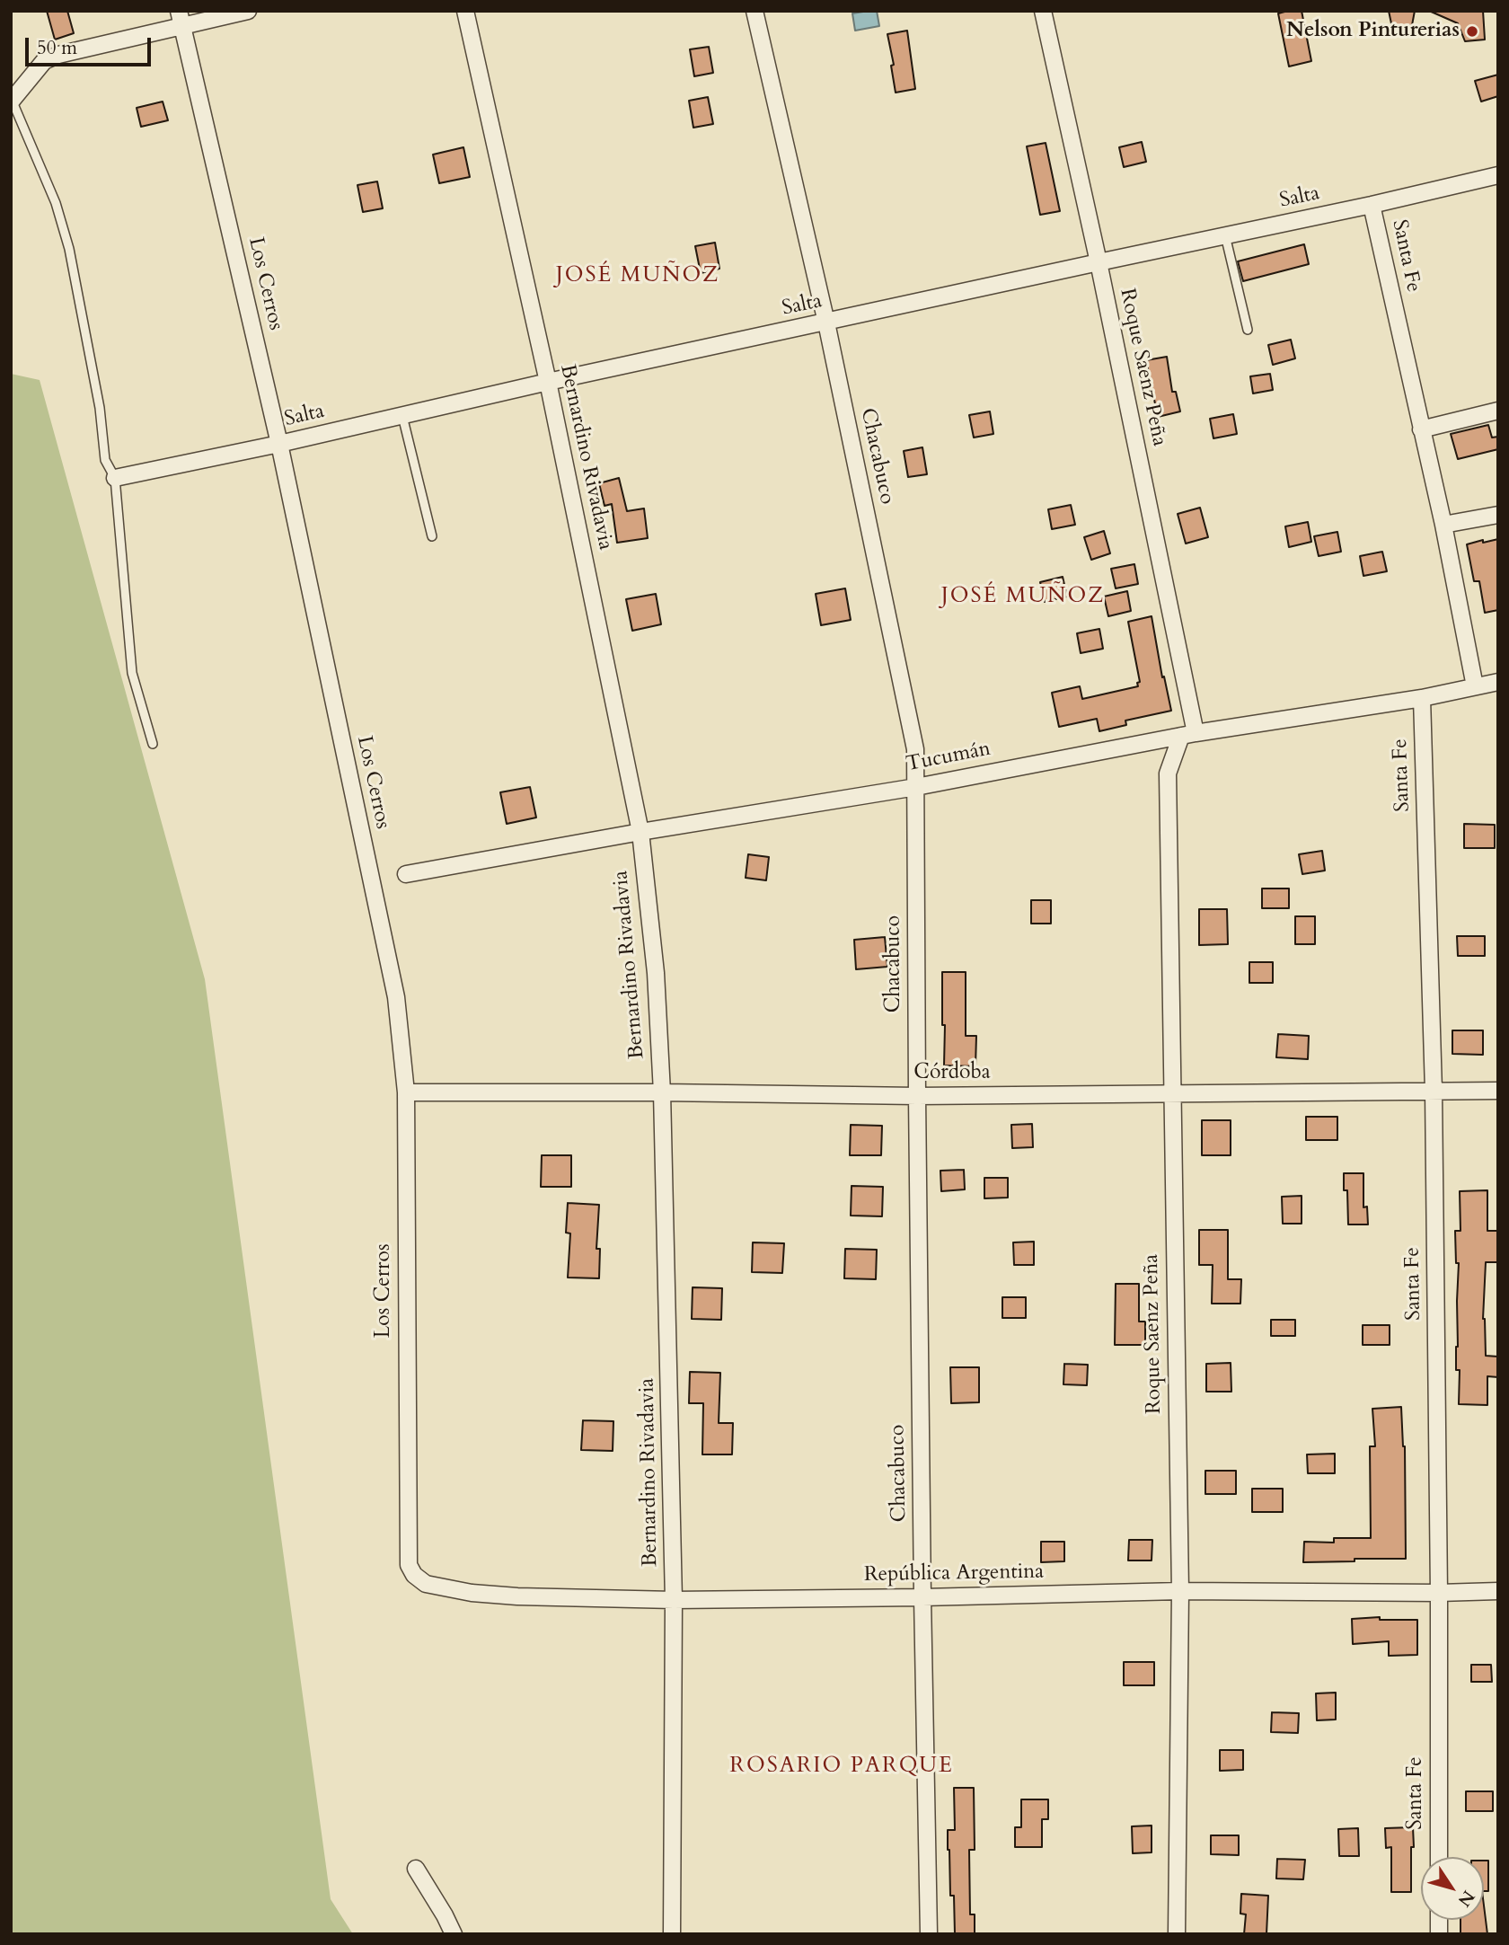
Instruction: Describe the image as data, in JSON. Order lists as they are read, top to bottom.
{
  "streets": {
    "street": [
      "Salta",
      "Santa Fe",
      "Los Cerros",
      "Roque Saenz Peña",
      "Chacabuco",
      "Bernardino Rivadavia",
      "Tucumán",
      "Córdoba",
      "República Argentina"
    ]
  },
  "crossings": [
    ["Salta", "Santa Fe"],
    ["Salta", "Los Cerros"],
    ["Salta", "Roque Saenz Peña"],
    ["Salta", "Chacabuco"],
    ["Salta", "Bernardino Rivadavia"],
    ["Santa Fe", "Tucumán"],
    ["Santa Fe", "Córdoba"],
    ["Santa Fe", "República Argentina"],
    ["Los Cerros", "Córdoba"],
    ["Los Cerros", "República Argentina"],
    ["Roque Saenz Peña", "Tucumán"],
    ["Roque Saenz Peña", "Córdoba"],
    ["Roque Saenz Peña", "República Argentina"],
    ["Chacabuco", "Tucumán"],
    ["Chacabuco", "Córdoba"],
    ["Chacabuco", "República Argentina"],
    ["Bernardino Rivadavia", "Tucumán"],
    ["Bernardino Rivadavia", "Córdoba"],
    ["Bernardino Rivadavia", "República Argentina"]
  ],
  "districts": ["JOSÉ MUÑOZ", "JOSÉ MUÑOZ", "ROSARIO PARQUE"],
  "places": ["Nelson Pinturerias"],
  "scale_bar": "50 m",
  "north": "bottom right"
}
